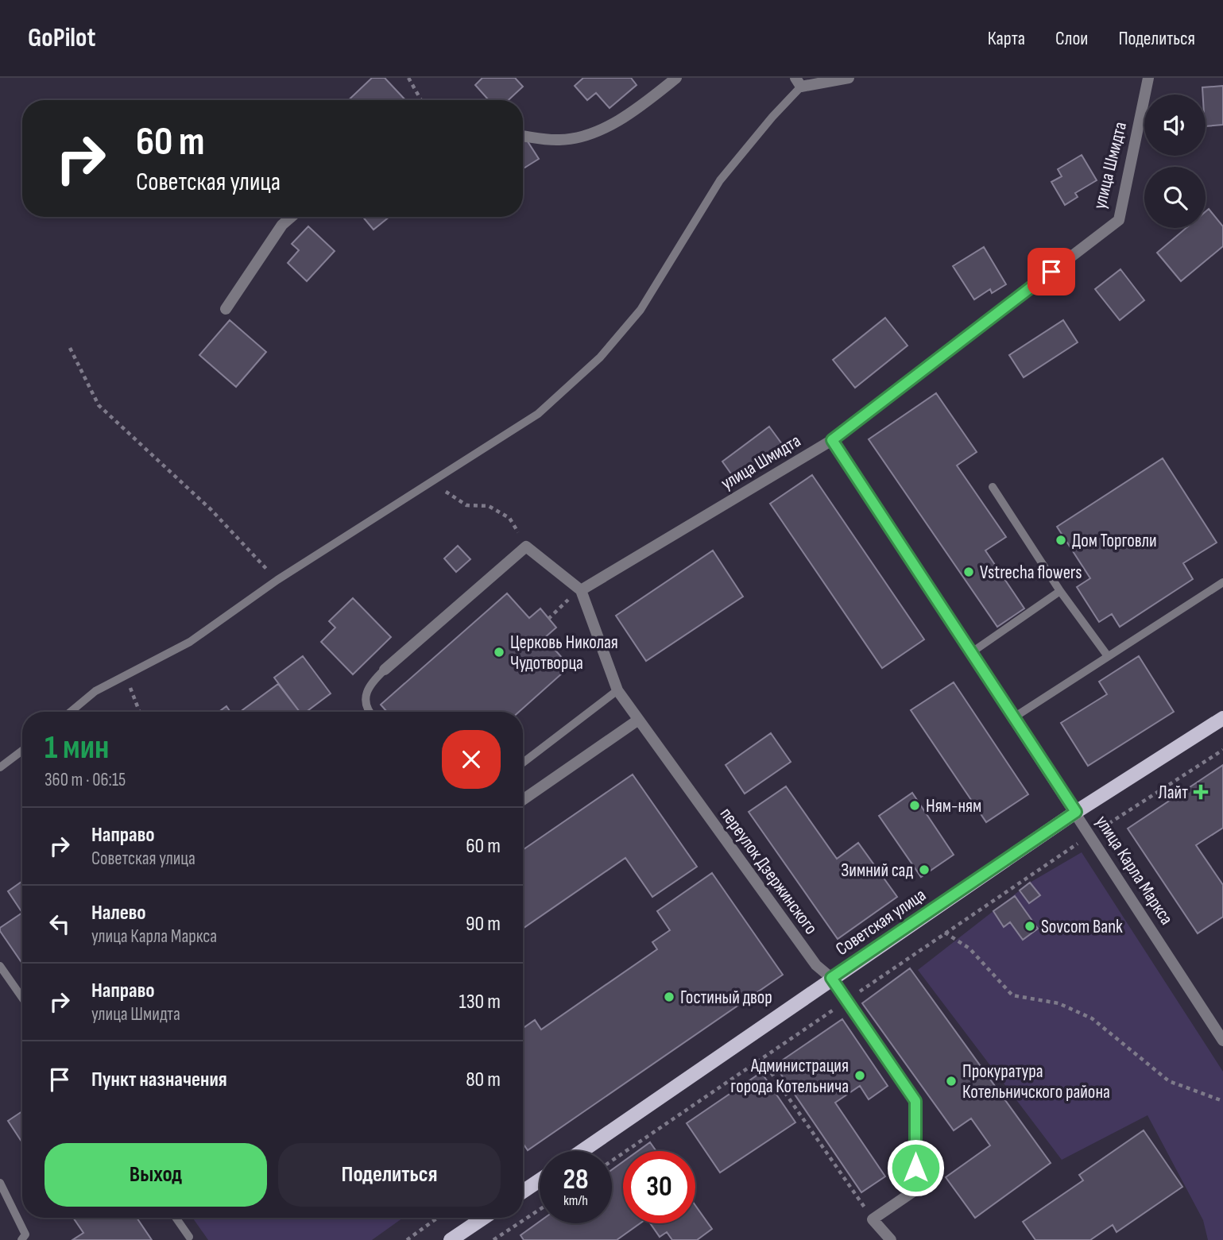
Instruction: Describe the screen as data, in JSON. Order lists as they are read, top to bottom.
{
  "streets": {
    "main road": ["Советская улица"],
    "street": ["улица Шмидта", "улица Карла Маркса", "переулок Дзержинского"]
  },
  "crossings": [
    ["улица Шмидта", "улица Карла Маркса"],
    ["улица Шмидта", "переулок Дзержинского"],
    ["улица Карла Маркса", "Советская улица"],
    ["переулок Дзержинского", "Советская улица"]
  ],
  "places": {
    "other": [
      "Дом Торговли",
      "Vstrecha flowers",
      "Церковь Николая Чудотворца",
      "Ням-ням",
      "Зимний сад",
      "Sovcom Bank",
      "Гостиный двор",
      "Администрация города Котельнича",
      "Прокуратура Котельничского района"
    ],
    "health": ["Лайт"]
  },
  "page": {
    "header": "GoPilot",
    "nav": ["Карта", "Слои", "Поделиться"],
    "turn": ["60 m", "Советская улица"],
    "heading": ["1 мин", "360 m · 06:15"],
    "list": [
      {
        "name": "Направо",
        "note": "Советская улица",
        "value": "60 m"
      },
      {
        "name": "Налево",
        "note": "улица Карла Маркса",
        "value": "90 m"
      },
      {
        "name": "Направо",
        "note": "улица Шмидта",
        "value": "130 m"
      },
      {
        "name": "Пункт назначения",
        "value": "80 m"
      }
    ],
    "buttons": ["Выход", "Поделиться"],
    "speed": "28 km/h",
    "limit": "30"
  }
}
